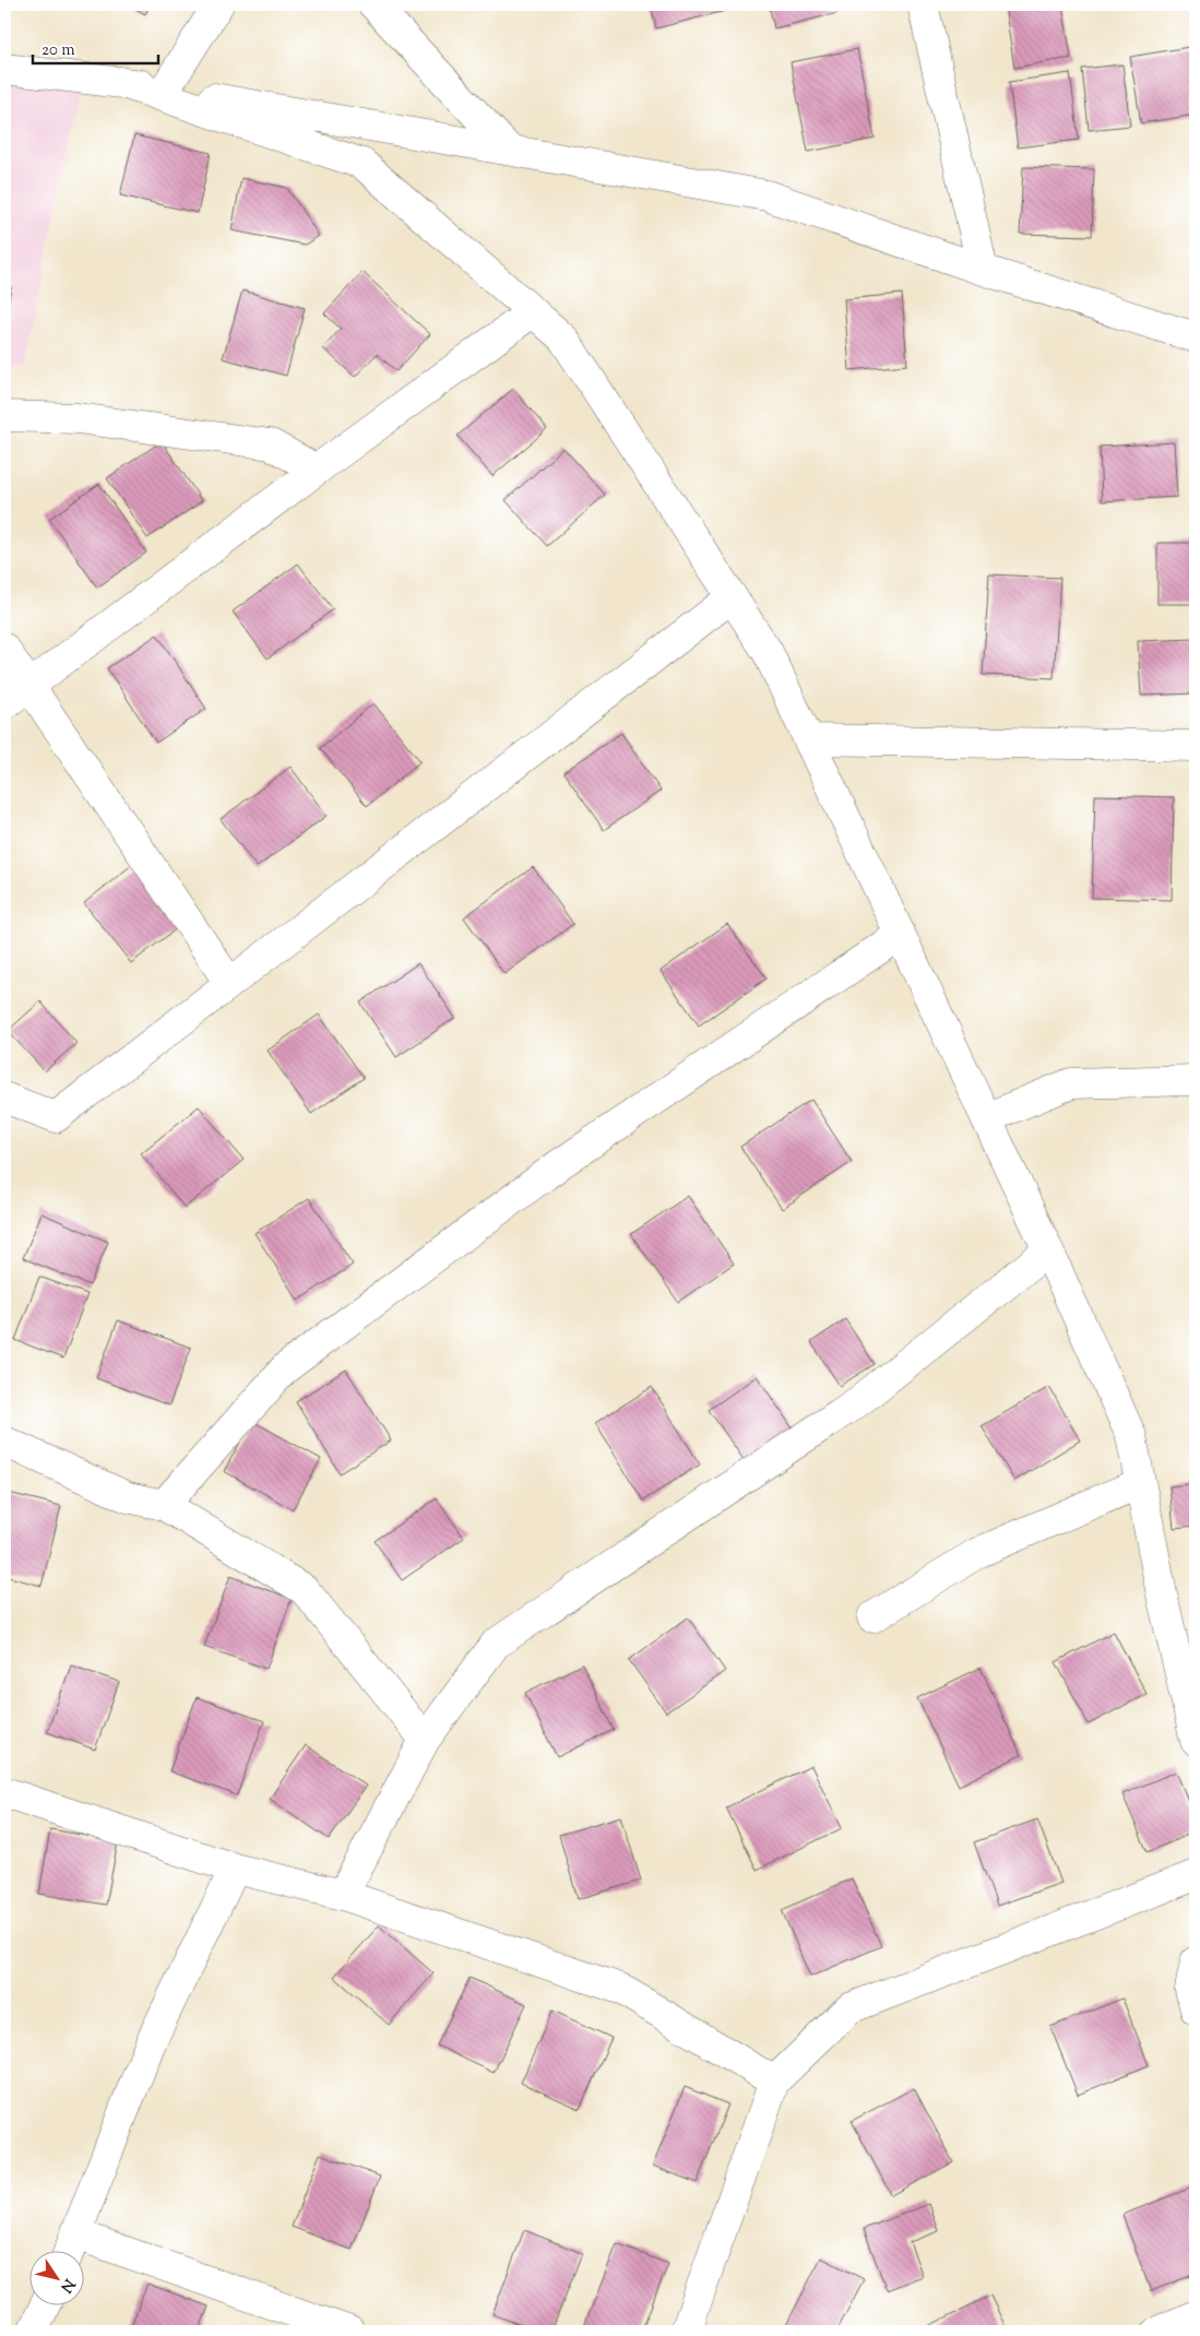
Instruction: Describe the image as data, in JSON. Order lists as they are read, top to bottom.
{
  "scale_bar": "20 m",
  "north": "bottom right"
}
